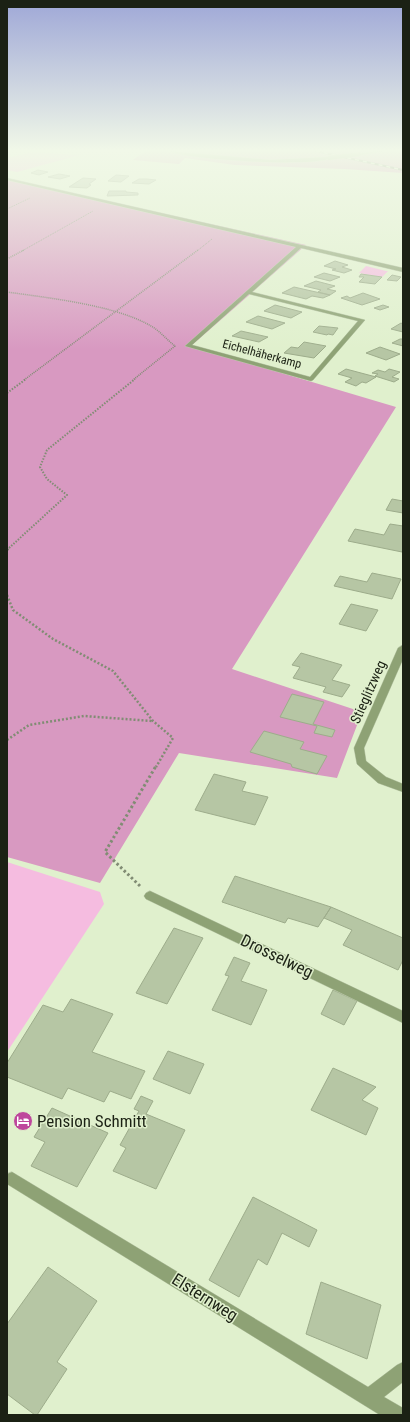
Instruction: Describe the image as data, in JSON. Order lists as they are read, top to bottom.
{
  "streets": {
    "street": [
      "Eichelhäherkamp",
      "Stieglitzweg",
      "Drosselweg",
      "Elsternweg"
    ]
  },
  "places": {
    "hotel": ["Pension Schmitt"]
  }
}
